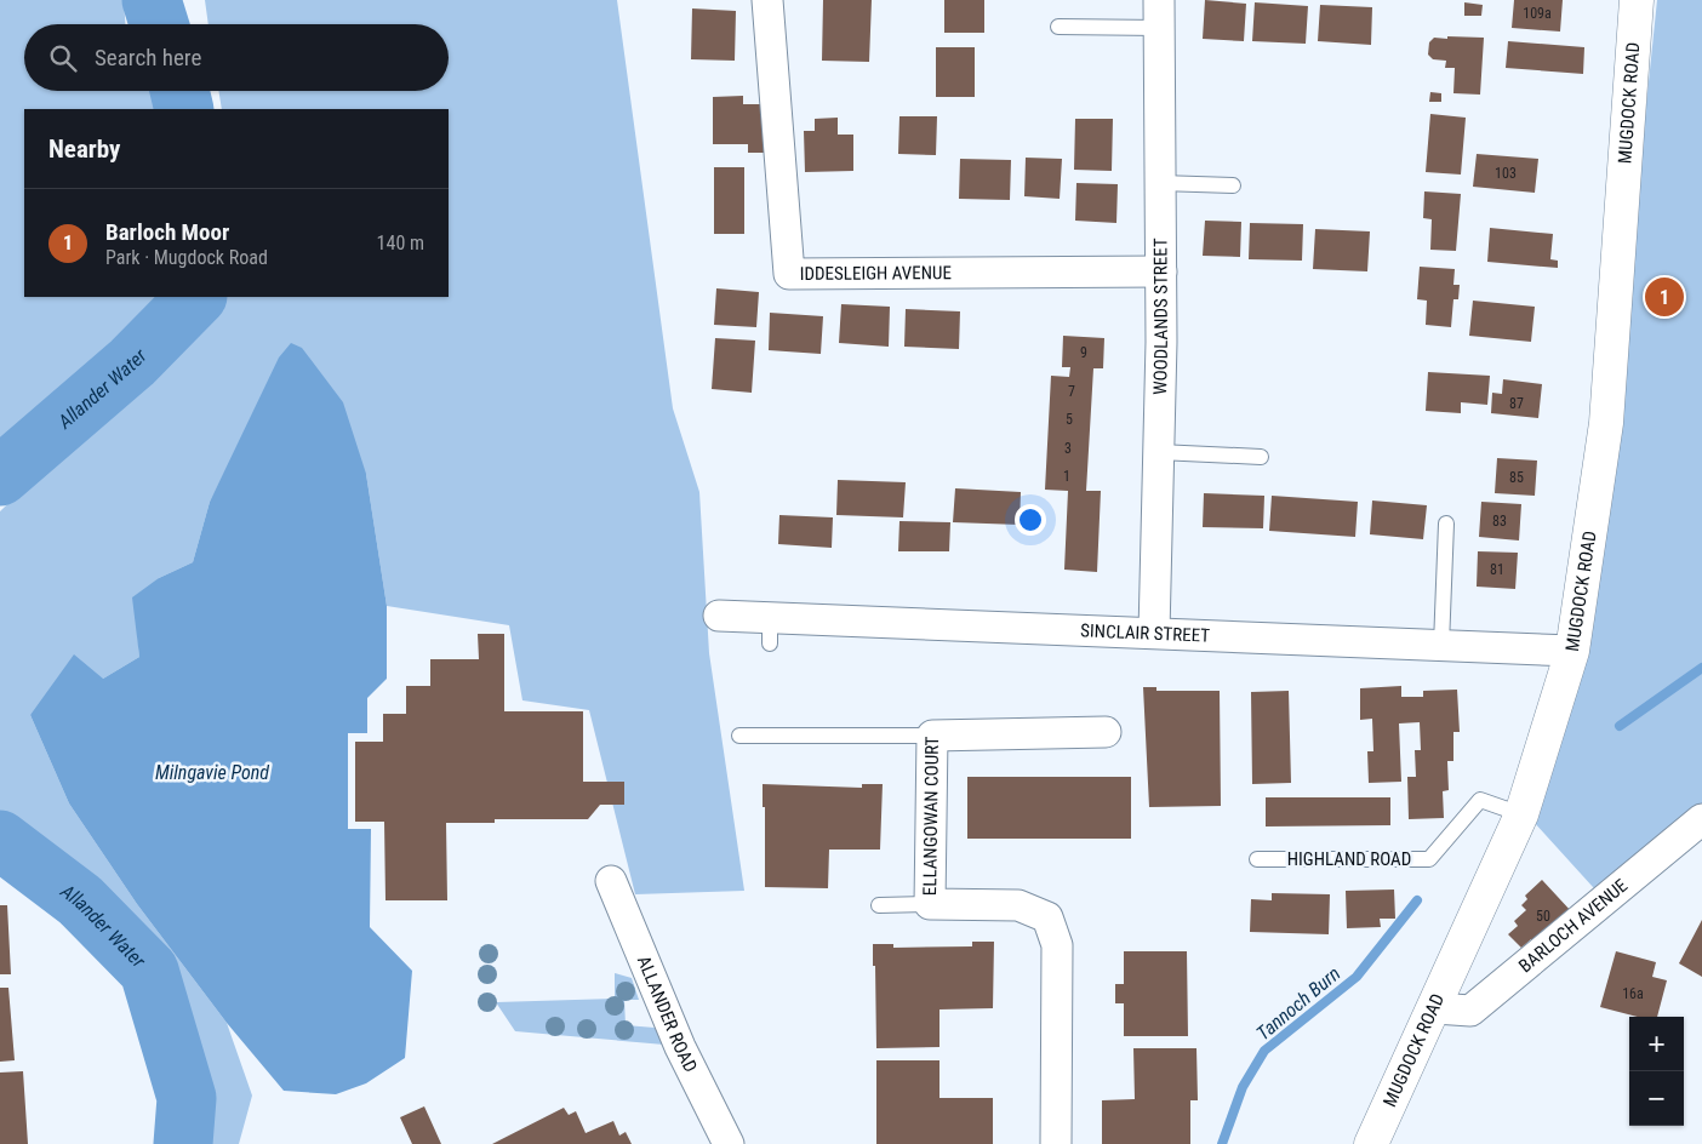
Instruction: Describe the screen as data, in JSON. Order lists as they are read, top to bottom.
{
  "streets": {
    "street": [
      "MUGDOCK ROAD",
      "IDDESLEIGH AVENUE",
      "WOODLANDS STREET",
      "SINCLAIR STREET",
      "ELLANGOWAN COURT",
      "BARLOCH AVENUE",
      "ALLANDER ROAD"
    ],
    "lane": ["HIGHLAND ROAD"]
  },
  "crossings": [
    ["MUGDOCK ROAD", "SINCLAIR STREET"],
    ["MUGDOCK ROAD", "HIGHLAND ROAD"],
    ["MUGDOCK ROAD", "BARLOCH AVENUE"],
    ["IDDESLEIGH AVENUE", "WOODLANDS STREET"],
    ["WOODLANDS STREET", "SINCLAIR STREET"]
  ],
  "water": ["Allander Water", "Milngavie Pond", "Tannoch Burn"],
  "house_numbers": [
    "109a",
    "103",
    "9",
    "7",
    "87",
    "5",
    "3",
    "1",
    "85",
    "83",
    "81",
    "50",
    "16a"
  ],
  "page": {
    "search": "Search here",
    "heading": "Nearby",
    "list": [
      {
        "mark": "1",
        "name": "Barloch Moor",
        "note": "Park · Mugdock Road",
        "value": "140 m"
      }
    ],
    "pins": "1",
    "map_buttons": ["+", "−"]
  }
}
